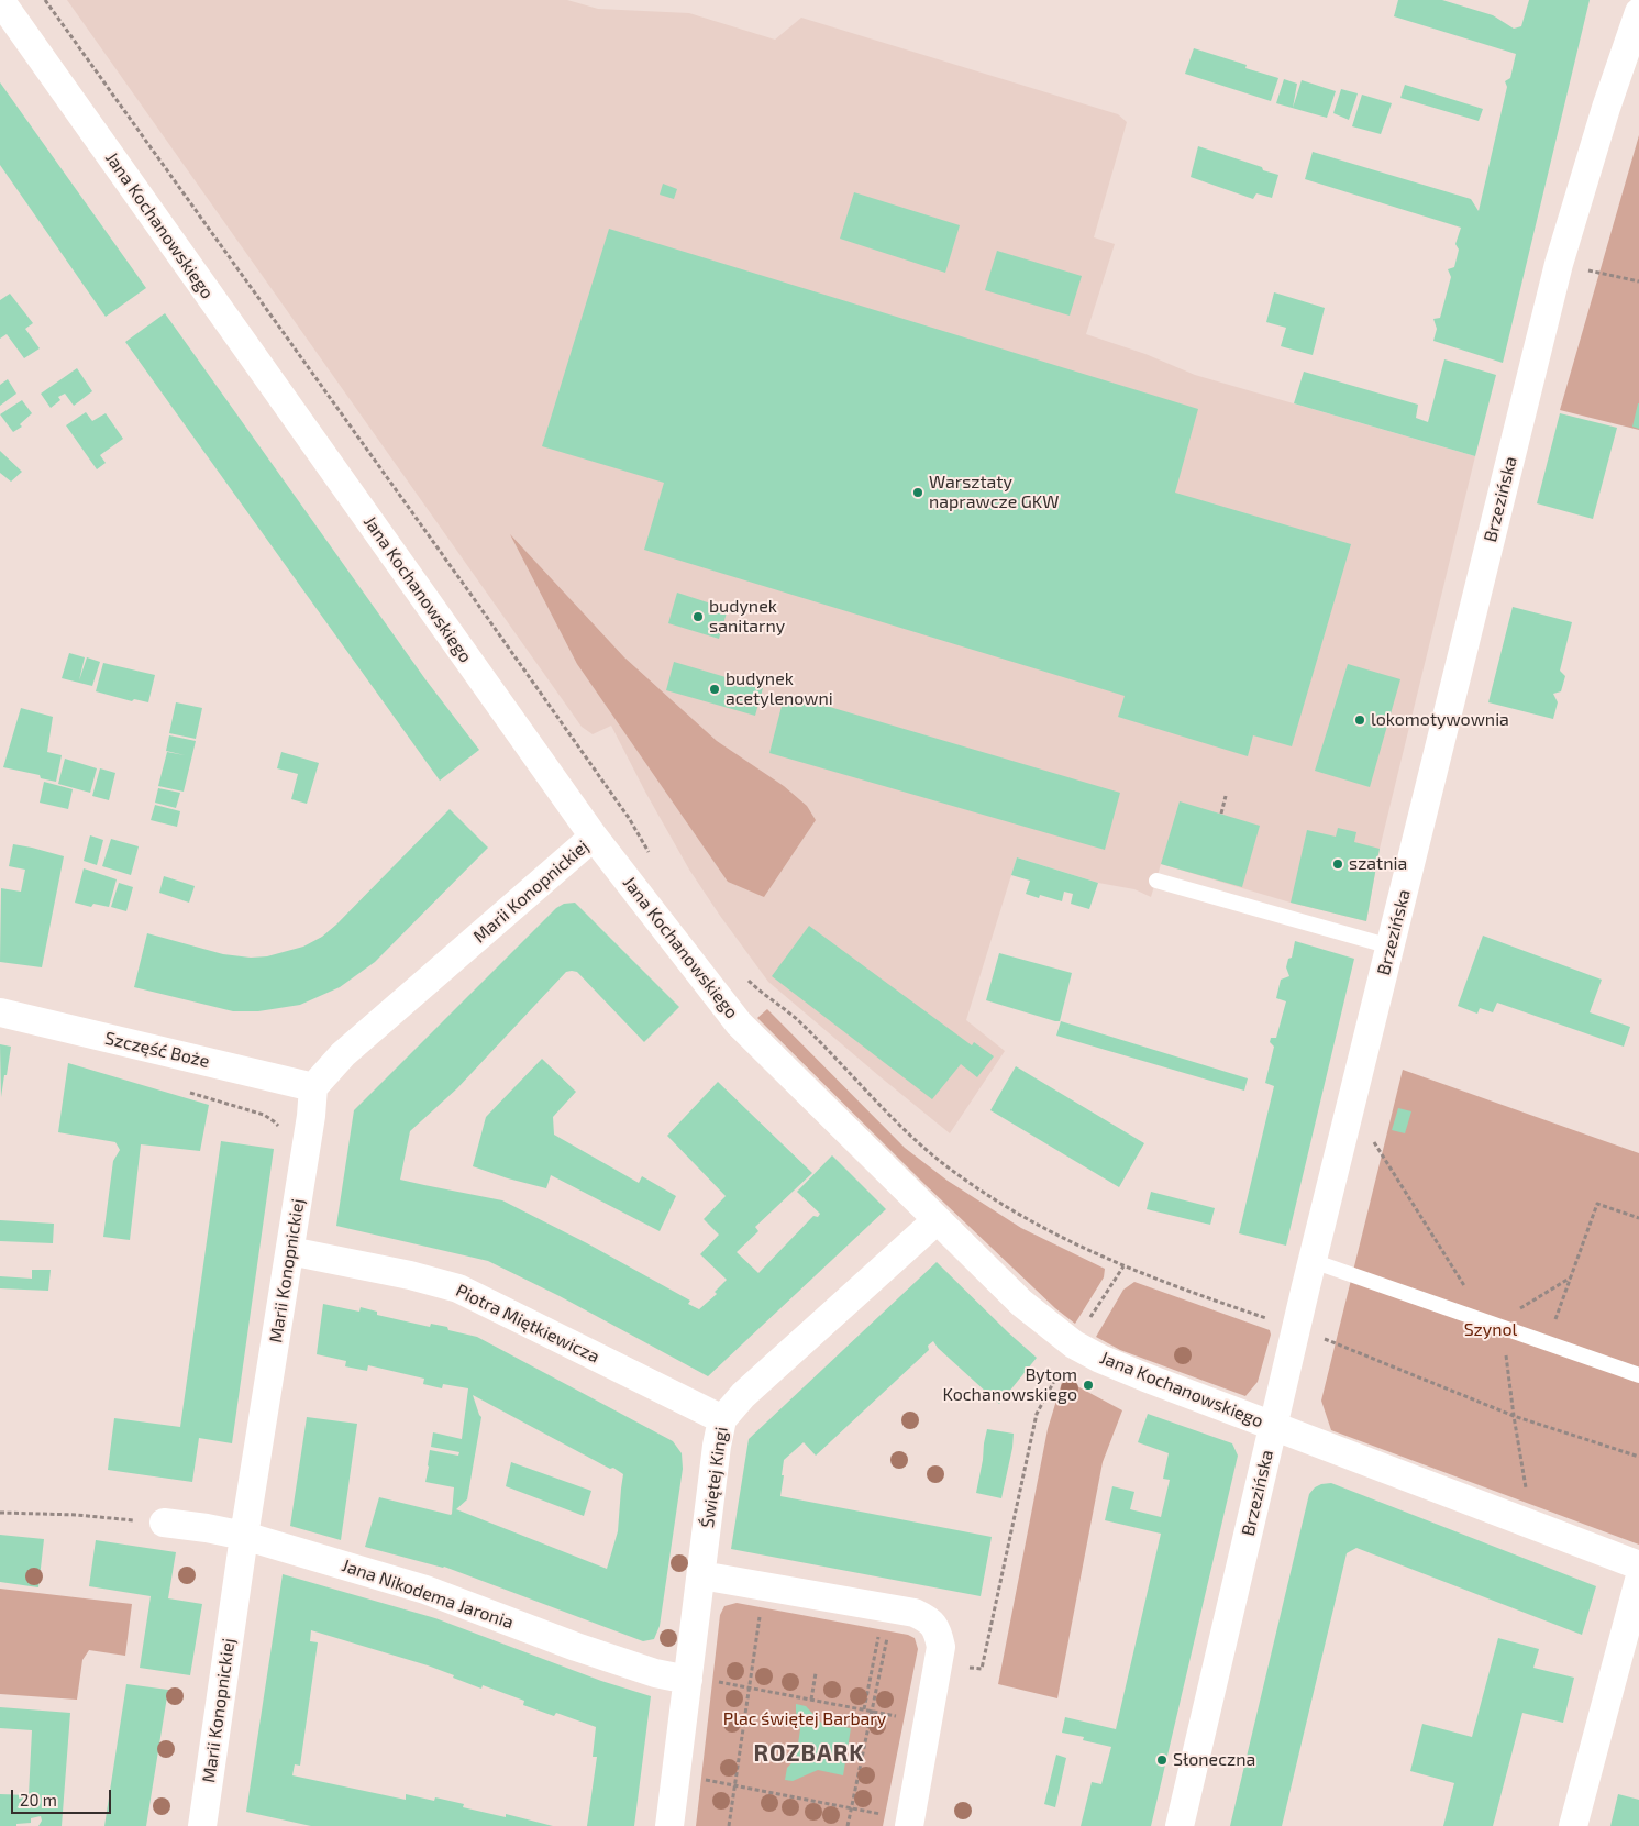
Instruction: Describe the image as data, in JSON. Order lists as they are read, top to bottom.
{
  "streets": {
    "street": [
      "Jana Kochanowskiego",
      "Brzezińska",
      "Marii Konopnickiej",
      "Szczęść Boże",
      "Piotra Miętkiewicza",
      "Świętej Kingi",
      "Jana Nikodema Jaronia"
    ]
  },
  "crossings": [
    ["Jana Kochanowskiego", "Brzezińska"],
    ["Jana Kochanowskiego", "Marii Konopnickiej"],
    ["Jana Kochanowskiego", "Świętej Kingi"],
    ["Marii Konopnickiej", "Szczęść Boże"],
    ["Marii Konopnickiej", "Piotra Miętkiewicza"],
    ["Marii Konopnickiej", "Jana Nikodema Jaronia"],
    ["Piotra Miętkiewicza", "Świętej Kingi"],
    ["Świętej Kingi", "Jana Nikodema Jaronia"]
  ],
  "districts": ["ROZBARK"],
  "parks": ["Szynol", "Plac świętej Barbary"],
  "places": [
    "Warsztaty naprawcze GKW",
    "budynek sanitarny",
    "budynek acetylenowni",
    "lokomotywownia",
    "szatnia",
    "Bytom Kochanowskiego",
    "Słoneczna"
  ],
  "scale_bar": "20 m"
}
